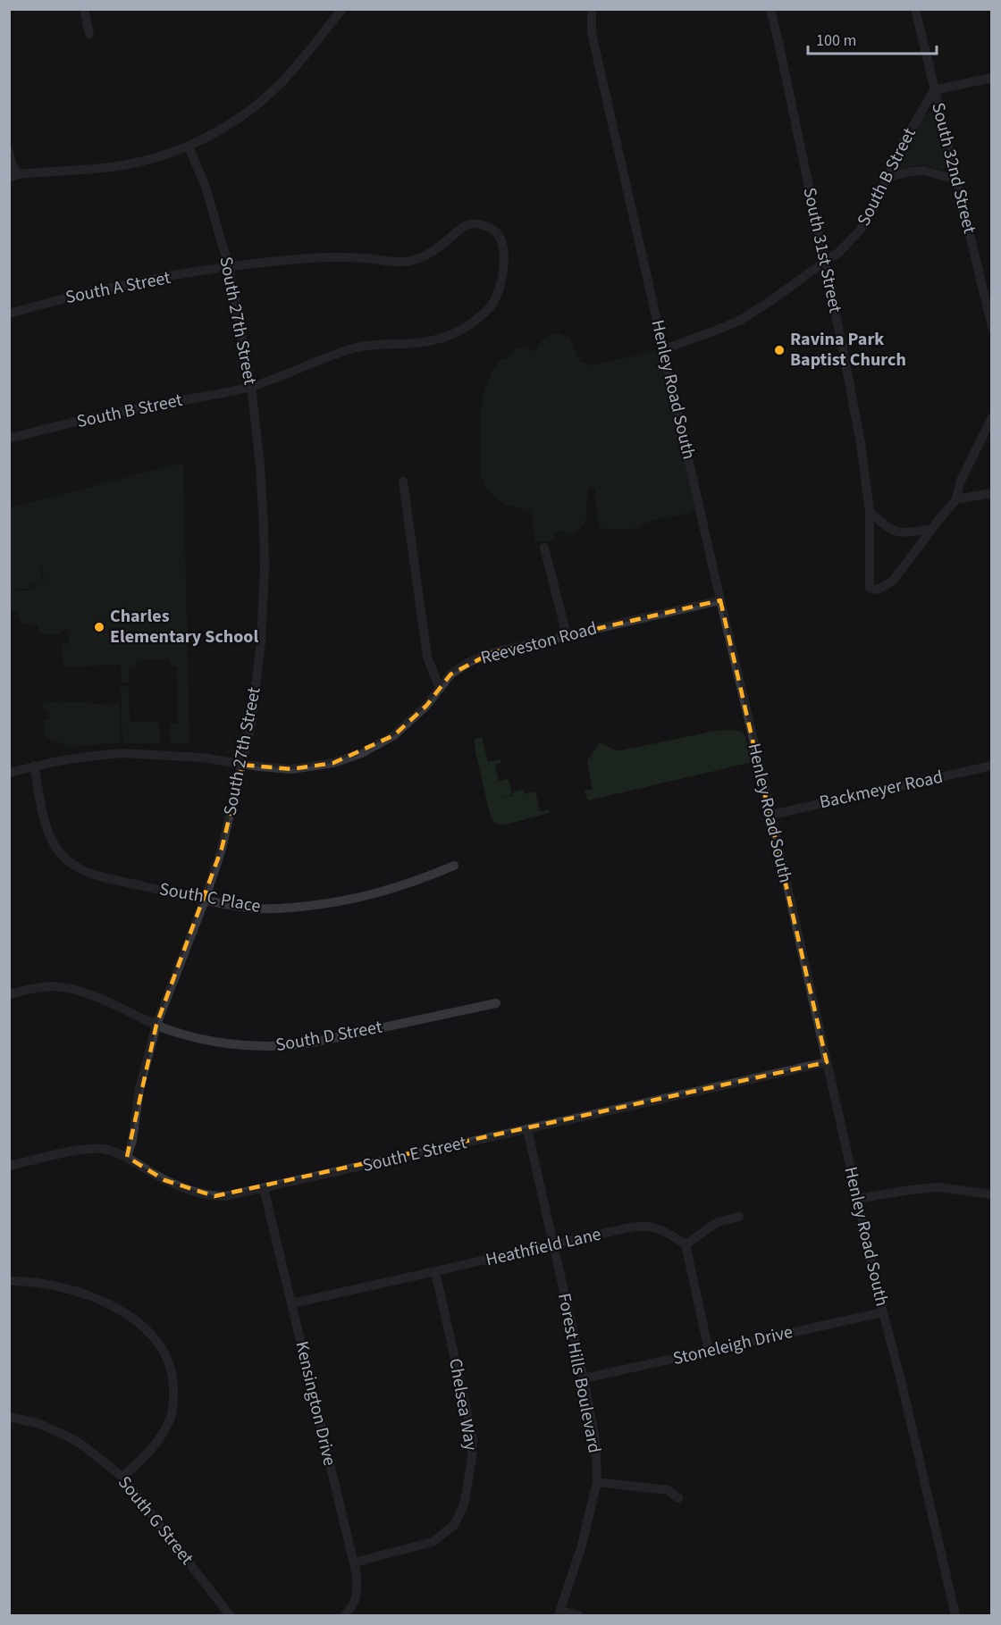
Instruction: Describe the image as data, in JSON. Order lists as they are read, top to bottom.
{
  "streets": {
    "street": [
      "South 32nd Street",
      "South B Street",
      "South 31st Street",
      "South A Street",
      "South 27th Street",
      "Henley Road South",
      "Reeveston Road",
      "Backmeyer Road",
      "South C Place",
      "South D Street",
      "South E Street",
      "Heathfield Lane",
      "Stoneleigh Drive",
      "Forest Hills Boulevard",
      "Kensington Drive",
      "Chelsea Way",
      "South G Street"
    ]
  },
  "crossings": [
    ["South 32nd Street", "South B Street"],
    ["South B Street", "South 31st Street"],
    ["South B Street", "South A Street"],
    ["South B Street", "South 27th Street"],
    ["South B Street", "Henley Road South"],
    ["South A Street", "South 27th Street"],
    ["South 27th Street", "Reeveston Road"],
    ["South 27th Street", "South C Place"],
    ["South 27th Street", "South D Street"],
    ["South 27th Street", "South E Street"],
    ["Henley Road South", "Reeveston Road"],
    ["Henley Road South", "Backmeyer Road"],
    ["Henley Road South", "South E Street"],
    ["Henley Road South", "Stoneleigh Drive"],
    ["Reeveston Road", "South C Place"],
    ["South E Street", "Forest Hills Boulevard"],
    ["South E Street", "Kensington Drive"],
    ["Heathfield Lane", "Forest Hills Boulevard"],
    ["Heathfield Lane", "Kensington Drive"],
    ["Heathfield Lane", "Chelsea Way"],
    ["Stoneleigh Drive", "Forest Hills Boulevard"],
    ["Kensington Drive", "Chelsea Way"]
  ],
  "places": ["Ravina Park Baptist Church", "Charles Elementary School"],
  "scale_bar": "100 m"
}
